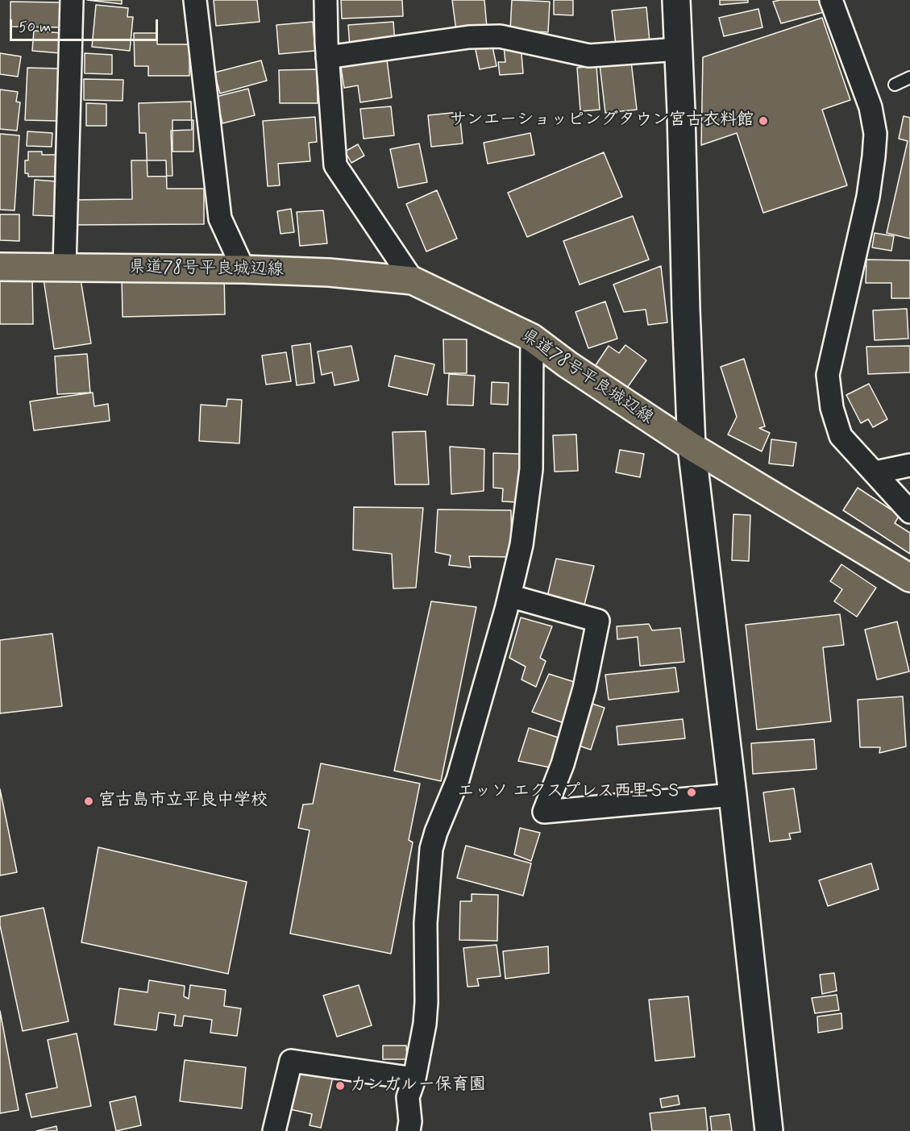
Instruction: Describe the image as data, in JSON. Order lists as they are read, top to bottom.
{
  "streets": {
    "main road": ["県道78号平良城辺線"]
  },
  "places": [
    "サンエーショッピングタウン宮古衣料館",
    "エッソ エクスプレス西里ＳＳ",
    "宮古島市立平良中学校",
    "カンガルー保育園"
  ],
  "scale_bar": "50 m"
}
